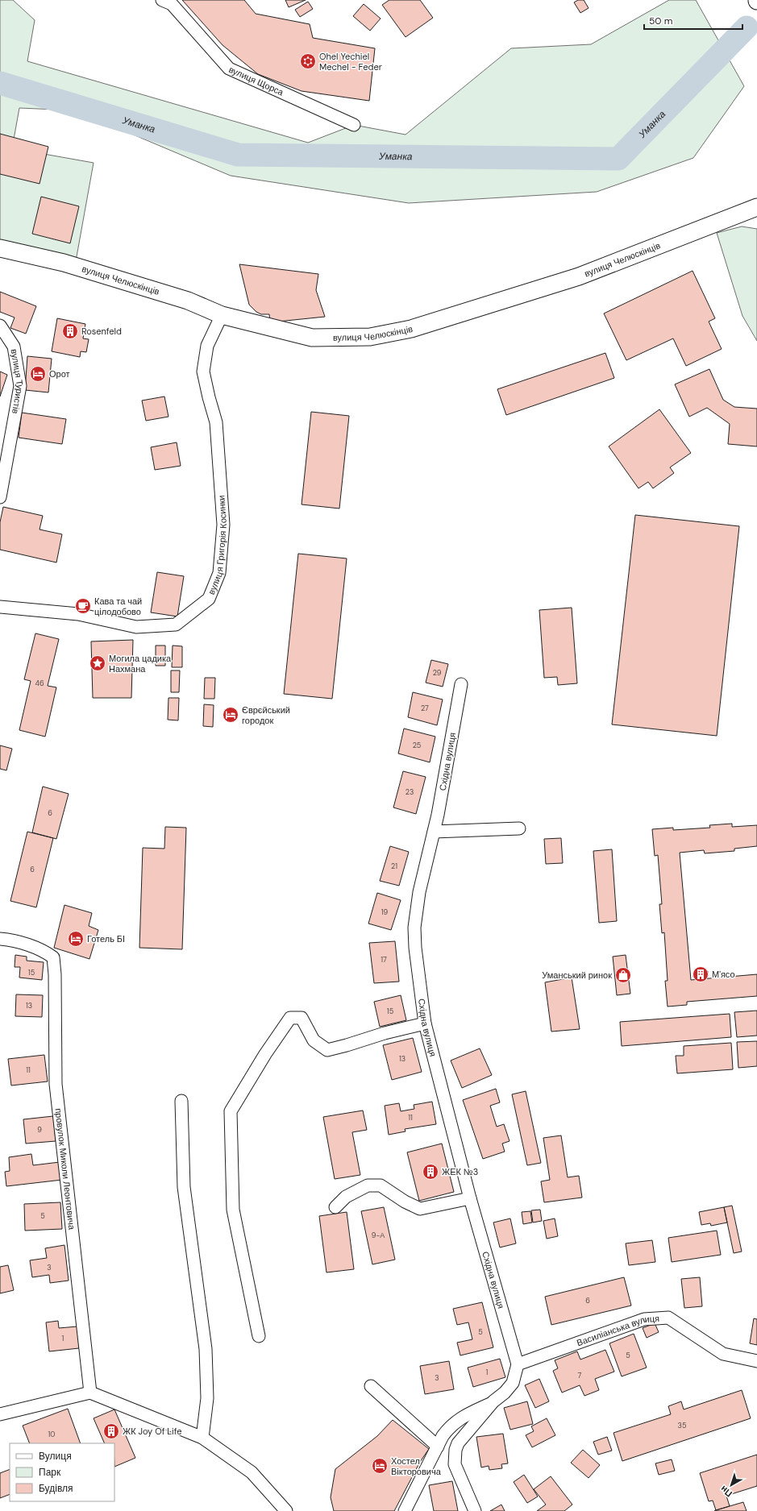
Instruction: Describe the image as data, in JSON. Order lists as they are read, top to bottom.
{
  "streets": {
    "main road": ["вулиця Челюскінців"],
    "street": [
      "вулиця Щорса",
      "вулиця Туристів",
      "вулиця Григорія Косинки",
      "Східна вулиця",
      "провулок Миколи Леонтовича",
      "Василіанська вулиця"
    ]
  },
  "crossings": [
    ["вулиця Челюскінців", "вулиця Григорія Косинки"],
    ["Східна вулиця", "Василіанська вулиця"]
  ],
  "water": ["Уманка"],
  "places": {
    "synagogue": ["Ohel Yechiel Mechel - Feder"],
    "building": [
      "Rosenfeld",
      "М'ясо",
      "ЖЕК №3",
      "ЖК Joy Of Life"
    ],
    "hotel": [
      "Орот",
      "Єврєйський городок",
      "Готель БІ",
      "Хостел Вікторовича"
    ],
    "cafe": ["Кава та чай цілодобово"],
    "place": ["Могила цадика Нахмана"],
    "shop": ["Уманський ринок"]
  },
  "house_numbers": [
    "29",
    "46",
    "27",
    "25",
    "23",
    "6",
    "21",
    "6",
    "19",
    "17",
    "15",
    "13",
    "15",
    "13",
    "11",
    "11",
    "9",
    "5",
    "9-А",
    "3",
    "6",
    "5",
    "1",
    "5",
    "1",
    "7",
    "3",
    "35",
    "10"
  ],
  "legend": ["Вулиця", "Парк", "Будівля"],
  "scale_bar": "50 m",
  "north": "bottom left"
}
